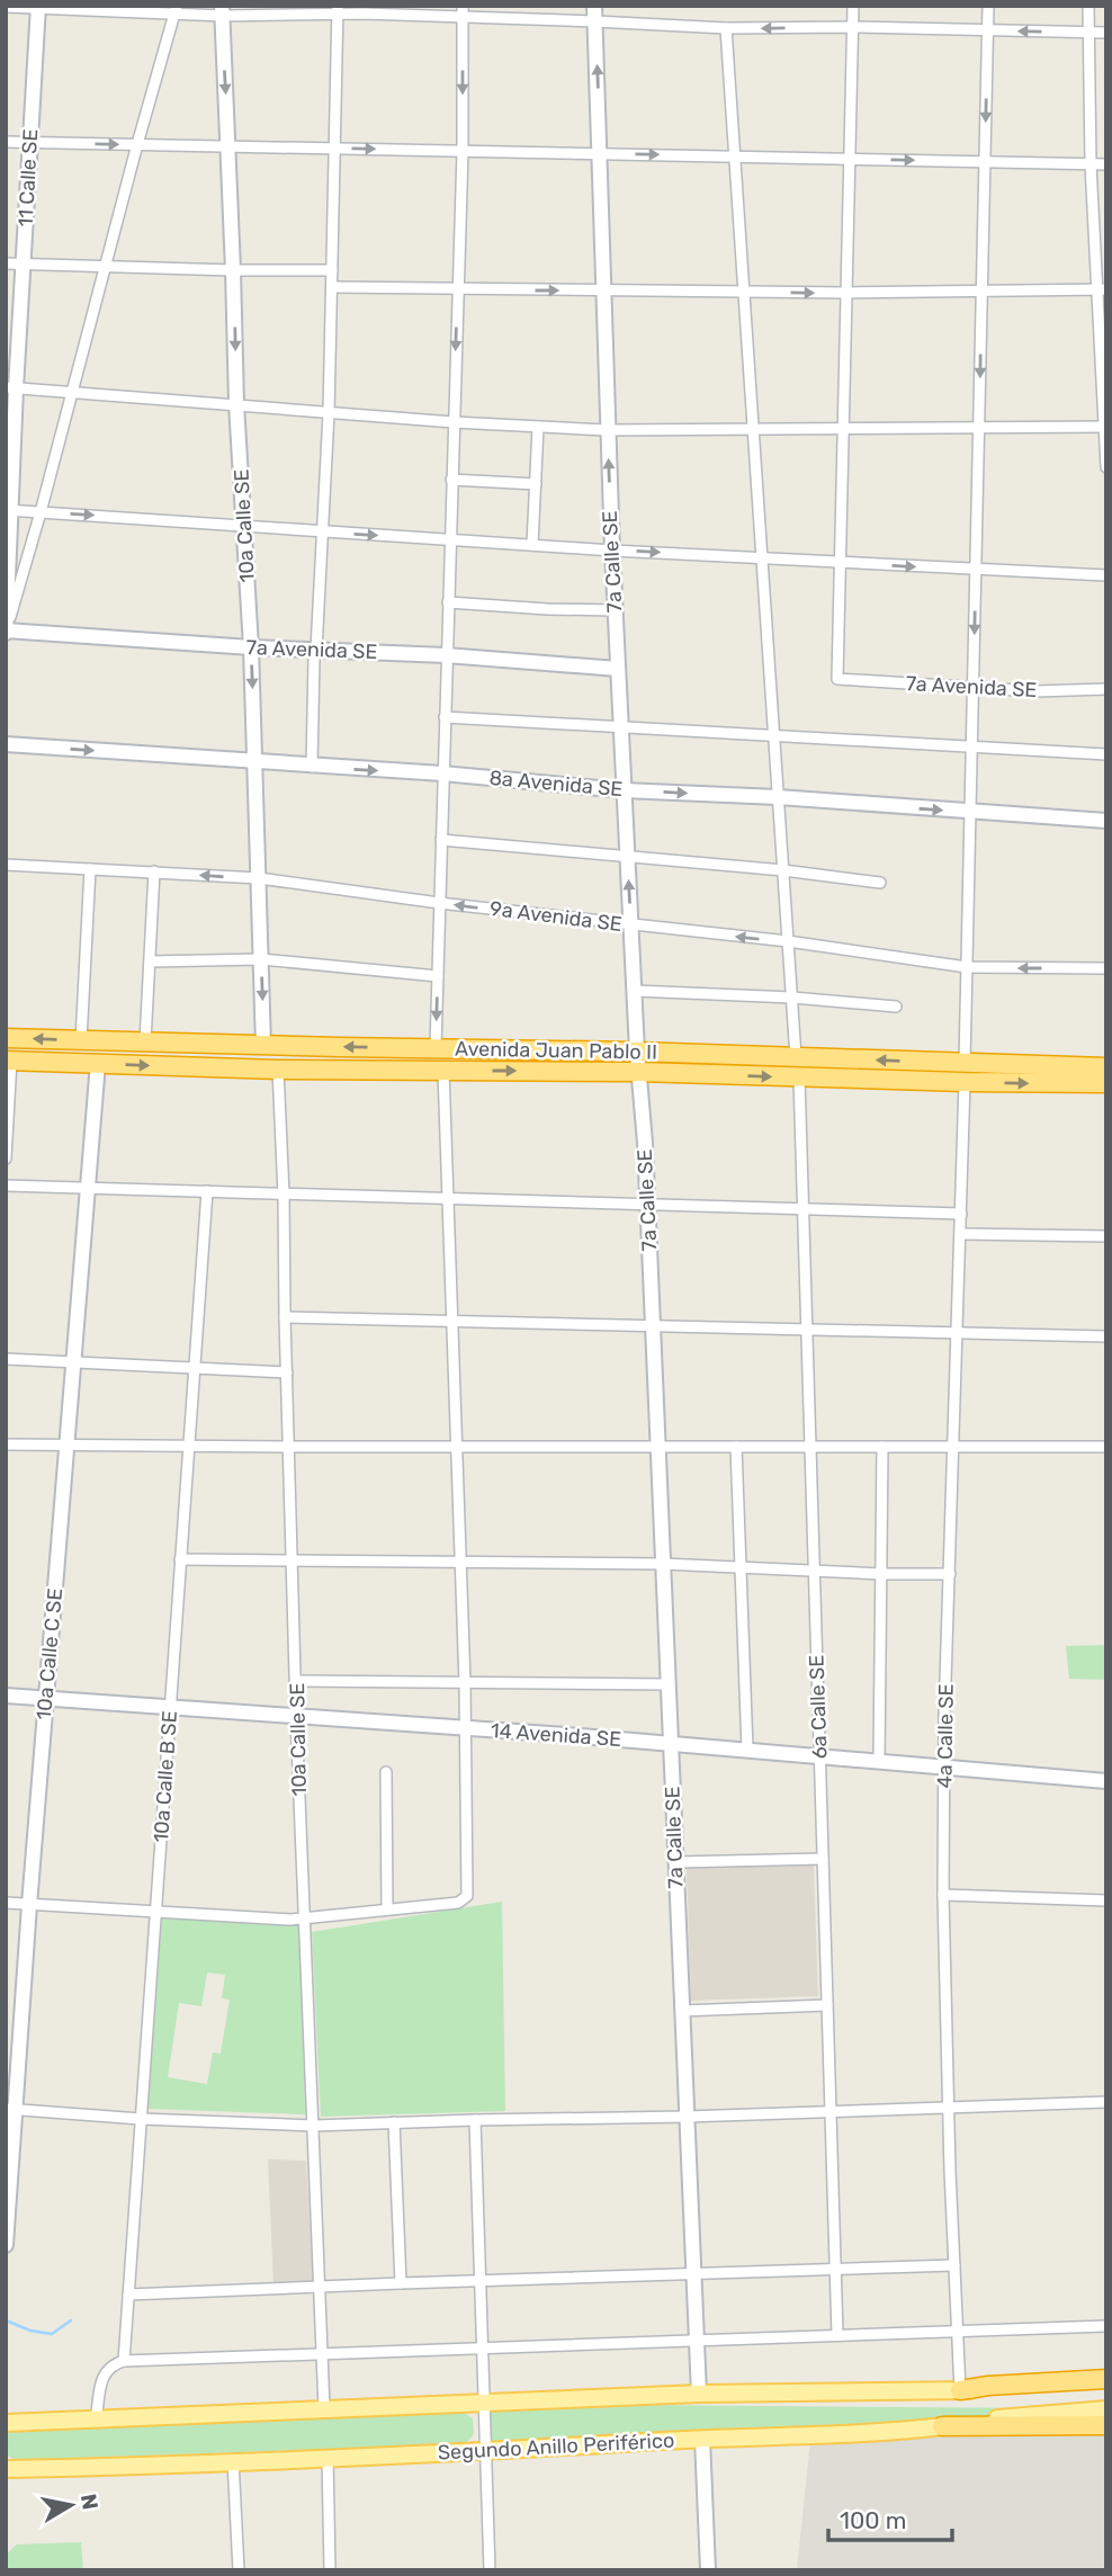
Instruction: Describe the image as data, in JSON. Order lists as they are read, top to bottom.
{
  "streets": {
    "highway": ["Avenida Juan Pablo II"],
    "main road": ["Segundo Anillo Periférico"],
    "street": [
      "11 Calle SE",
      "10a Calle SE",
      "7a Calle SE",
      "7a Avenida SE",
      "8a Avenida SE",
      "9a Avenida SE",
      "10a Calle C SE",
      "6a Calle SE",
      "14 Avenida SE",
      "4a Calle SE",
      "10a Calle B SE"
    ]
  },
  "crossings": [
    ["11 Calle SE", "7a Avenida SE"],
    ["10a Calle SE", "7a Avenida SE"],
    ["10a Calle SE", "8a Avenida SE"],
    ["10a Calle SE", "9a Avenida SE"],
    ["10a Calle SE", "Avenida Juan Pablo II"],
    ["10a Calle SE", "14 Avenida SE"],
    ["7a Calle SE", "7a Avenida SE"],
    ["7a Calle SE", "8a Avenida SE"],
    ["7a Calle SE", "9a Avenida SE"],
    ["7a Calle SE", "Avenida Juan Pablo II"],
    ["7a Calle SE", "14 Avenida SE"],
    ["Avenida Juan Pablo II", "10a Calle C SE"],
    ["Avenida Juan Pablo II", "6a Calle SE"],
    ["Avenida Juan Pablo II", "4a Calle SE"],
    ["10a Calle C SE", "14 Avenida SE"],
    ["6a Calle SE", "14 Avenida SE"],
    ["14 Avenida SE", "4a Calle SE"],
    ["14 Avenida SE", "10a Calle B SE"]
  ],
  "scale_bar": "100 m",
  "north": "right"
}
